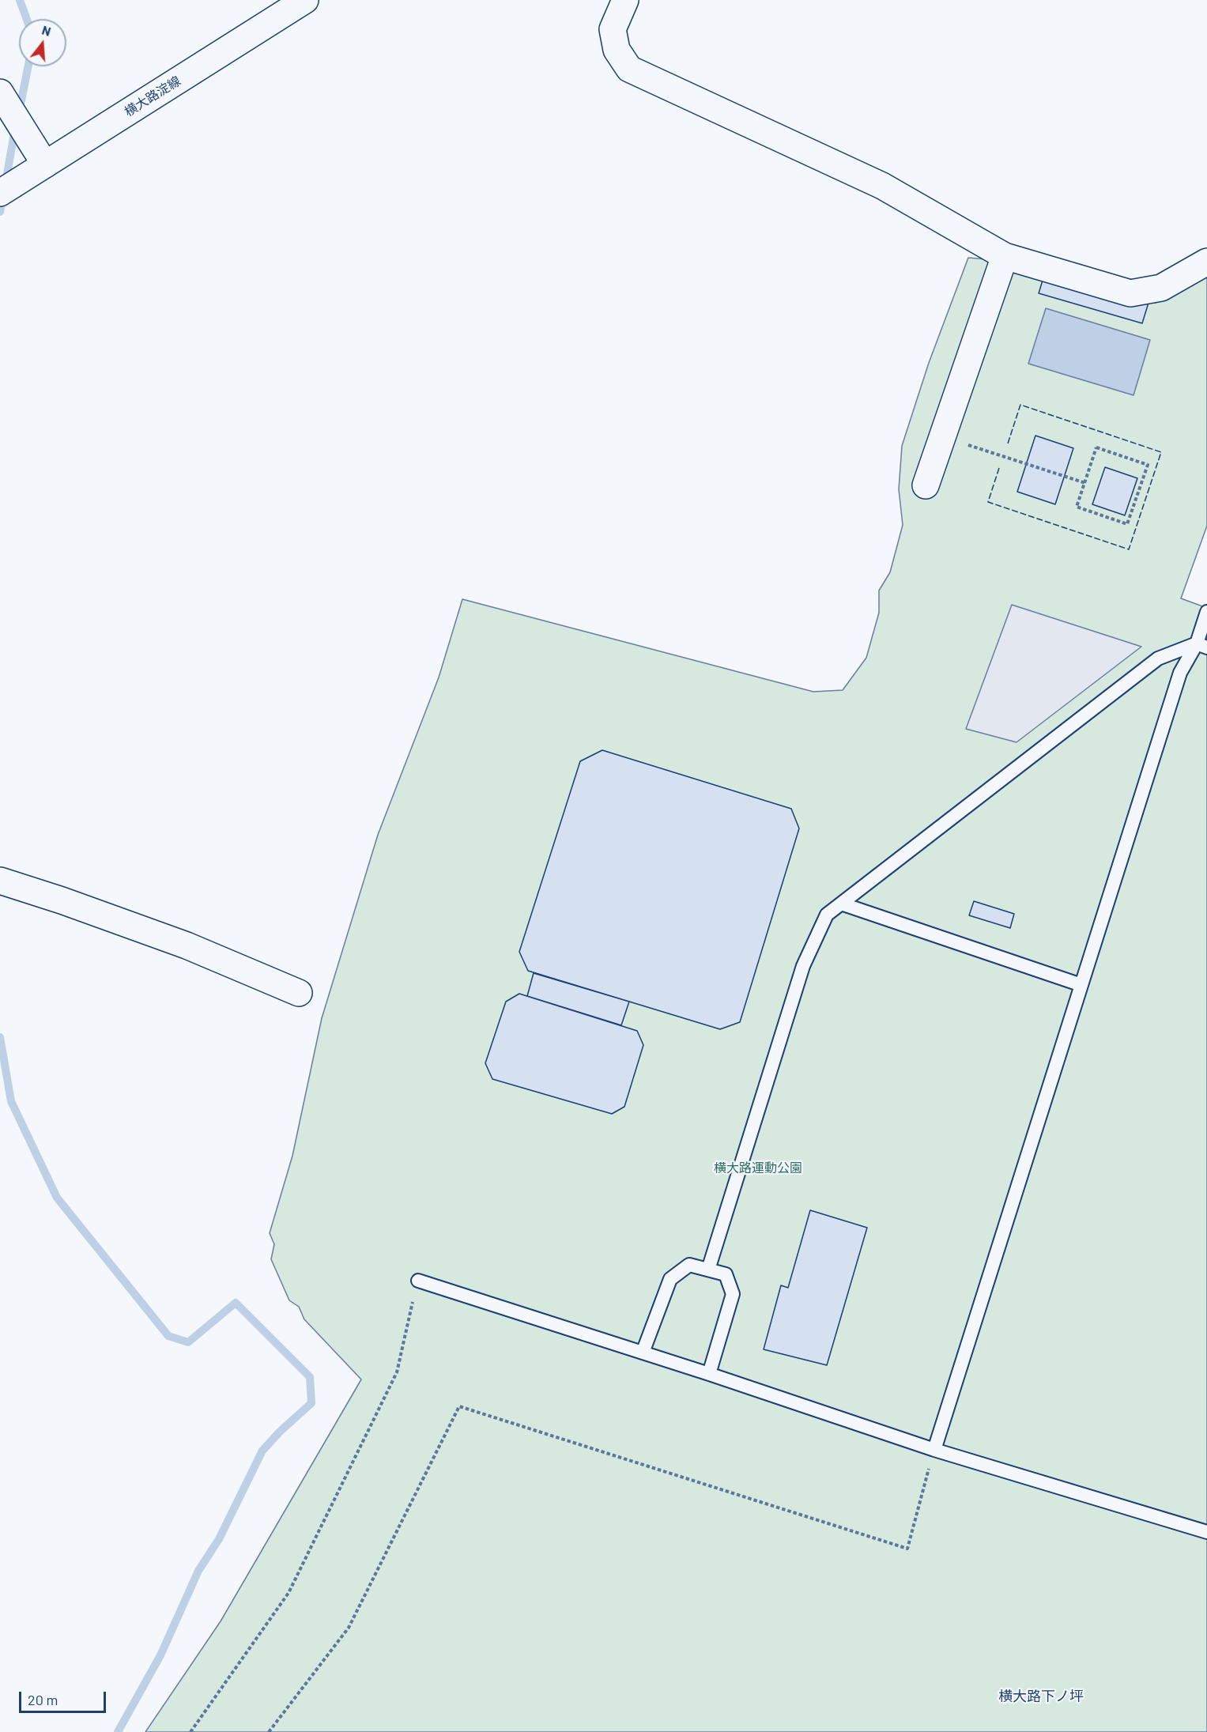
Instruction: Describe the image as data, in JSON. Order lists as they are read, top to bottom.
{
  "streets": {
    "street": ["横大路淀線"]
  },
  "districts": ["横大路下ノ坪"],
  "parks": ["横大路運動公園"],
  "scale_bar": "20 m",
  "north": "top"
}
